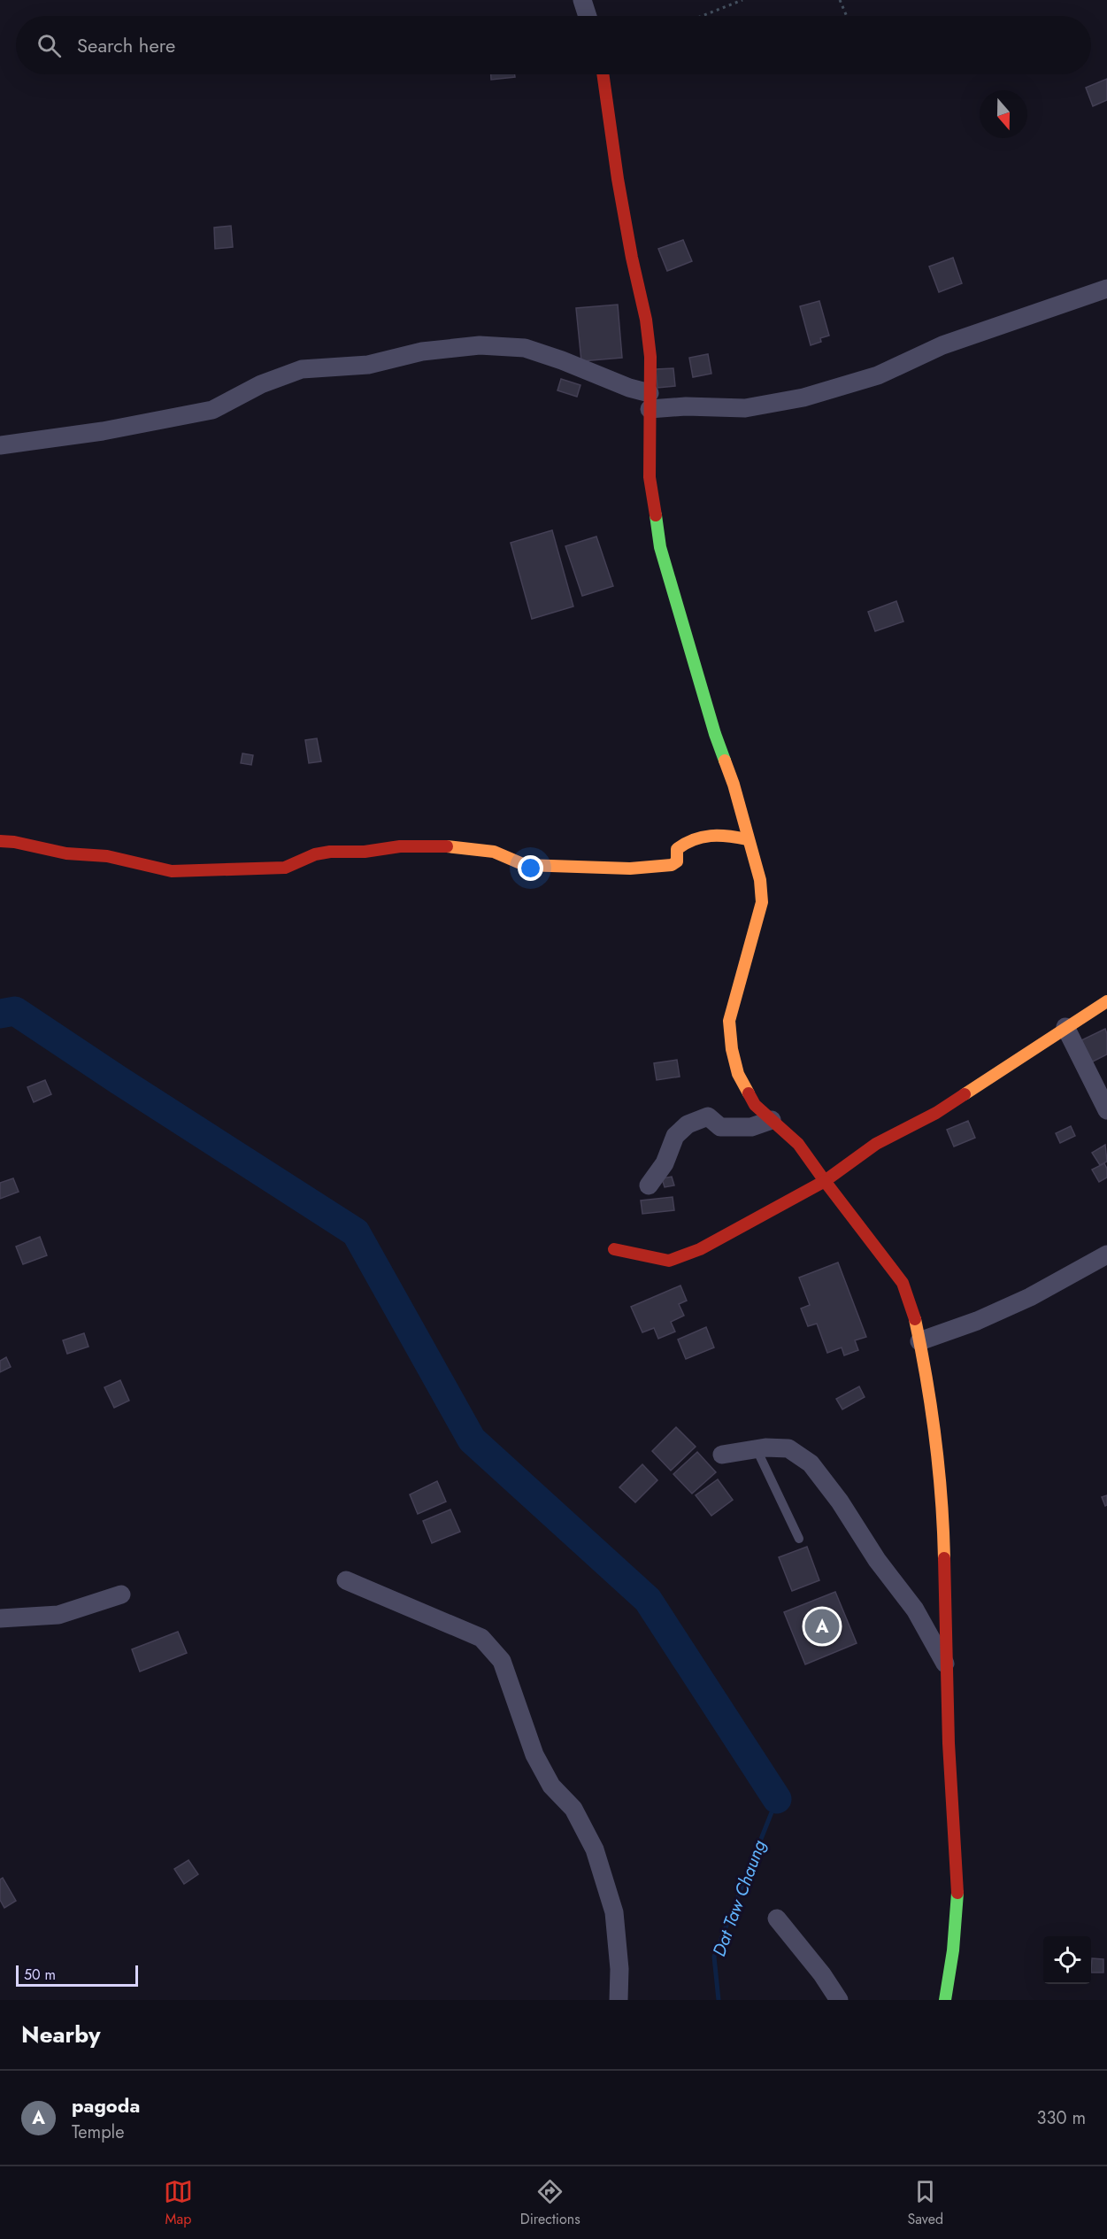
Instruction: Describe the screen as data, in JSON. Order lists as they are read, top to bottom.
{
  "water": ["Dat Taw Chaung"],
  "scale_bar": "50 m",
  "north": "bottom",
  "page": {
    "search": "Search here",
    "pins": "A",
    "scale": "50 m",
    "heading": "Nearby",
    "list": [
      {
        "mark": "A",
        "name": "pagoda",
        "note": "Temple",
        "value": "330 m"
      }
    ],
    "nav": ["Map", "Directions", "Saved"]
  }
}
